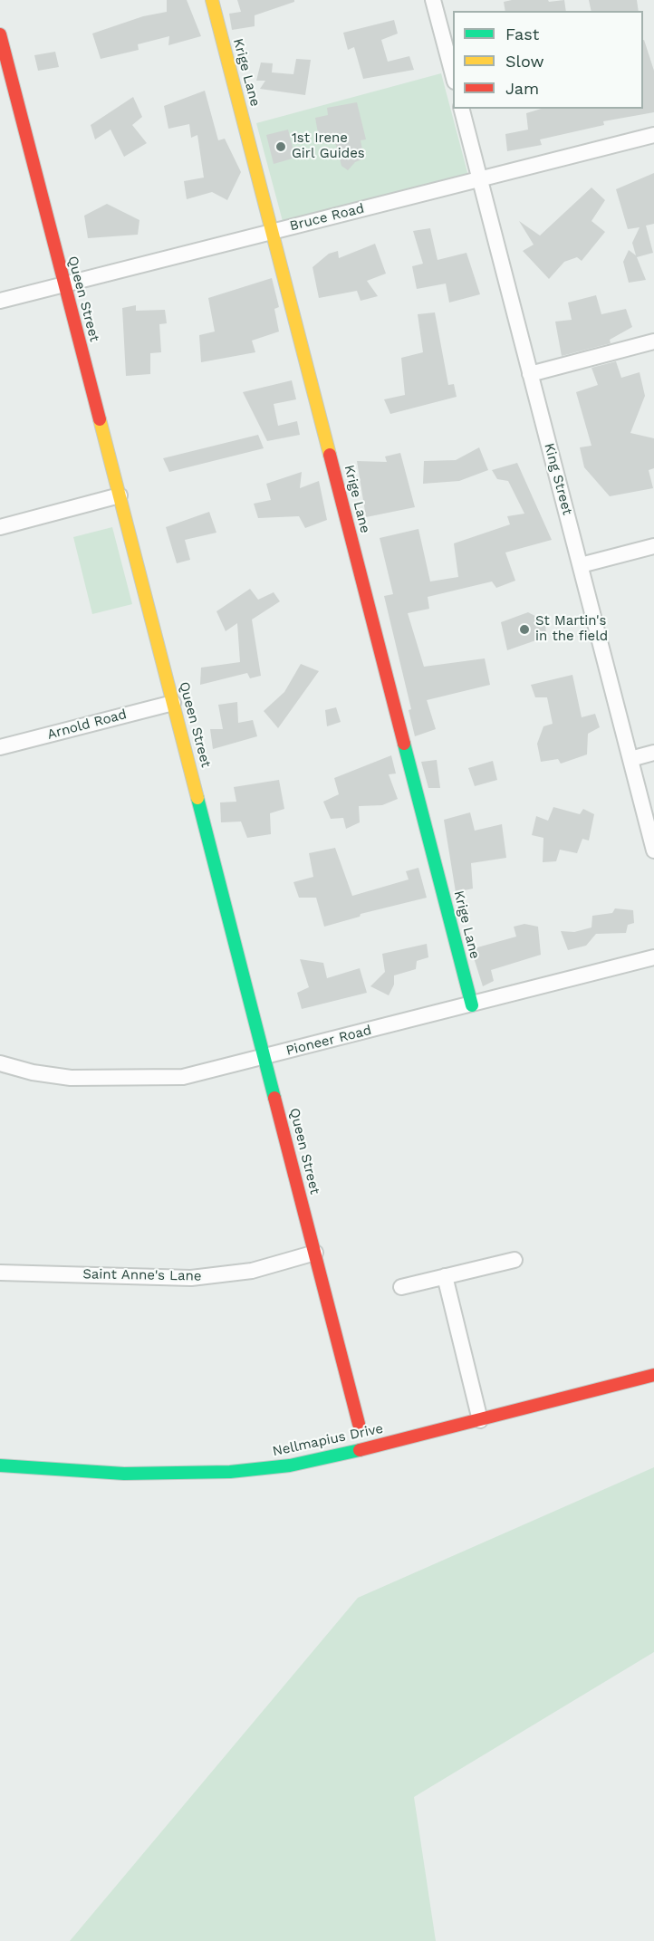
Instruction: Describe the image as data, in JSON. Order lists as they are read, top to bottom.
{
  "streets": {
    "street": [
      "Krige Lane",
      "Bruce Road",
      "Queen Street",
      "King Street",
      "Arnold Road",
      "Pioneer Road",
      "Saint Anne's Lane",
      "Nellmapius Drive"
    ]
  },
  "crossings": [
    ["Krige Lane", "Bruce Road"],
    ["Krige Lane", "Pioneer Road"],
    ["Bruce Road", "Queen Street"],
    ["Bruce Road", "King Street"],
    ["Queen Street", "Arnold Road"],
    ["Queen Street", "Pioneer Road"],
    ["Queen Street", "Saint Anne's Lane"]
  ],
  "places": ["1st Irene Girl Guides", "St Martin's in the field"],
  "legend": ["Fast", "Slow", "Jam"]
}
